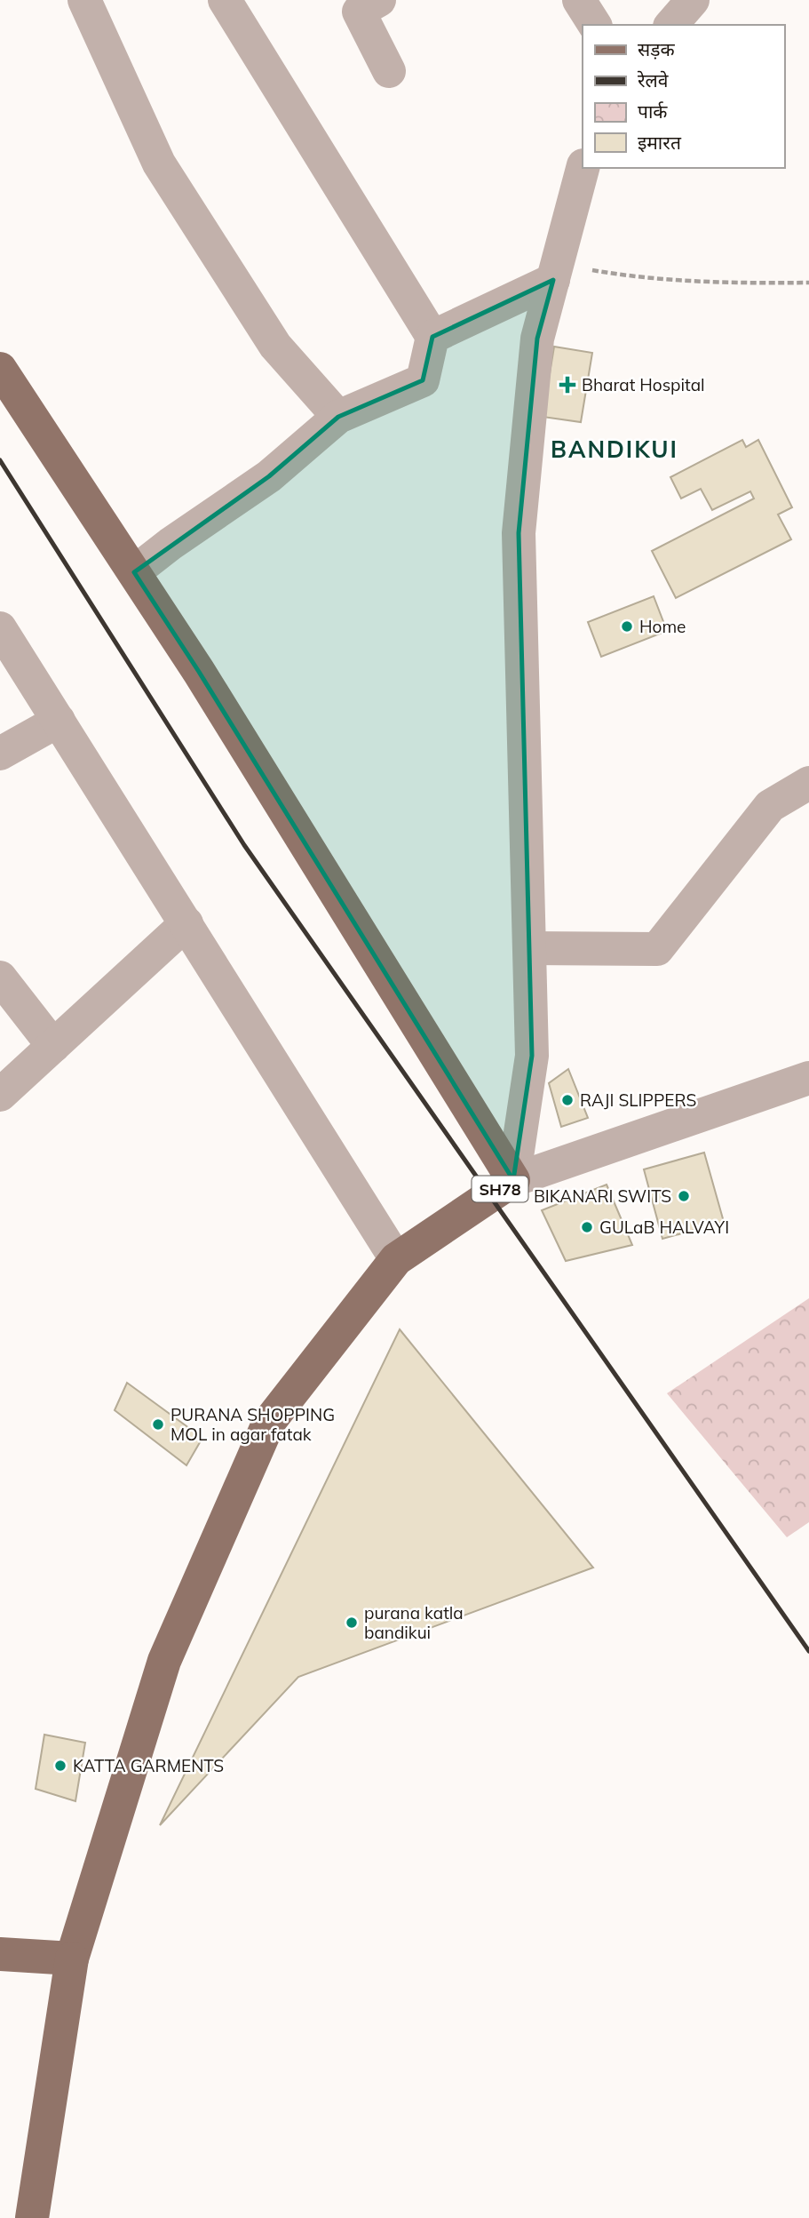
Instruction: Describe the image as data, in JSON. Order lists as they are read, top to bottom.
{
  "streets": {
    "main road": ["SH78"]
  },
  "districts": ["BANDIKUI"],
  "places": {
    "health": ["Bharat Hospital"],
    "other": [
      "Home",
      "RAJI SLIPPERS",
      "BIKANARI SWITS",
      "GULaB HALVAYI",
      "PURANA SHOPPING MOL in agar fatak",
      "purana katla bandikui",
      "KATTA GARMENTS"
    ]
  },
  "legend": [
    "सड़क",
    "रेलवे",
    "पार्क",
    "इमारत"
  ]
}
